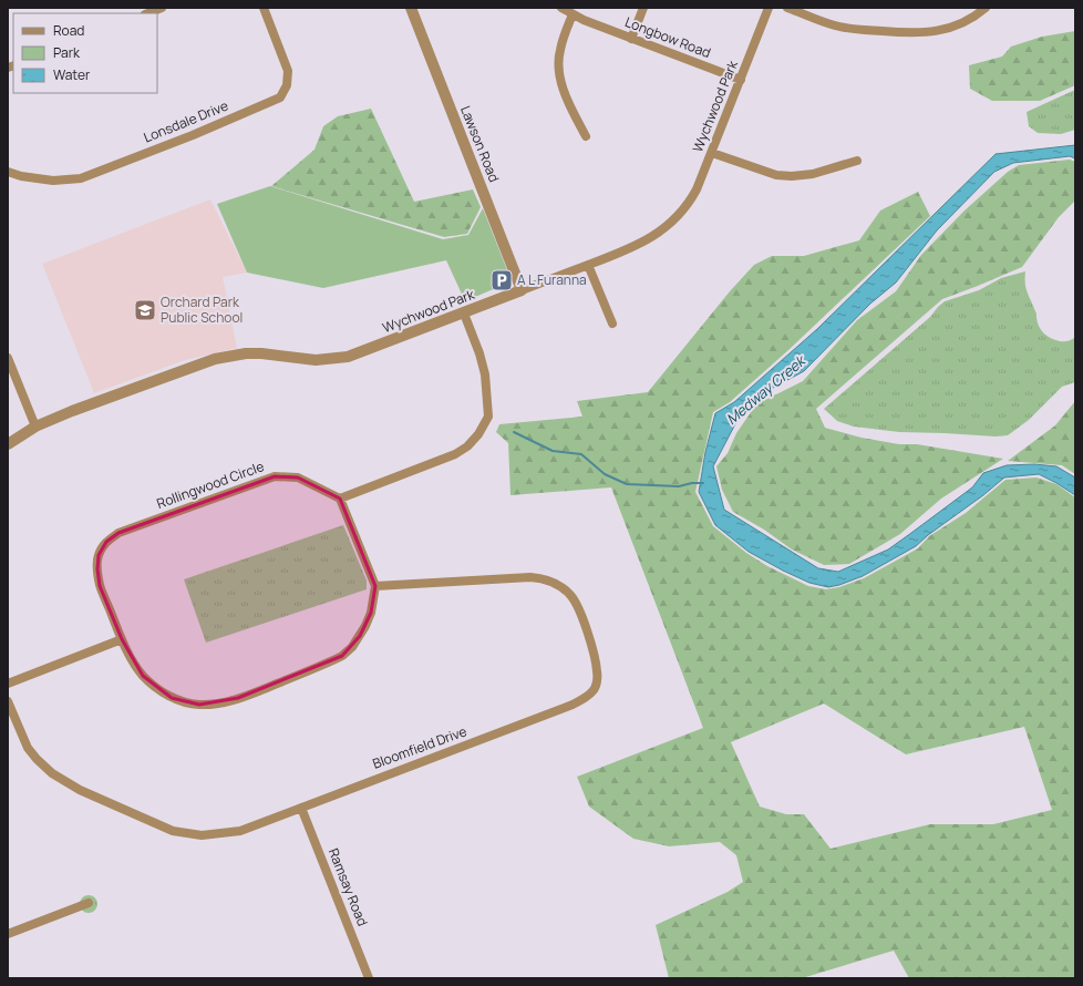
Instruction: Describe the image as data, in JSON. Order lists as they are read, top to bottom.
{
  "streets": {
    "street": [
      "Longbow Road",
      "Wychwood Park",
      "Lonsdale Drive",
      "Lawson Road",
      "Rollingwood Circle",
      "Bloomfield Drive",
      "Ramsay Road"
    ]
  },
  "crossings": [
    ["Longbow Road", "Wychwood Park"],
    ["Wychwood Park", "Lawson Road"],
    ["Rollingwood Circle", "Bloomfield Drive"],
    ["Bloomfield Drive", "Ramsay Road"]
  ],
  "water": ["Medway Creek"],
  "places": {
    "parking": ["A L Furanna"],
    "school or university": ["Orchard Park Public School"]
  },
  "legend": ["Road", "Park", "Water"]
}
